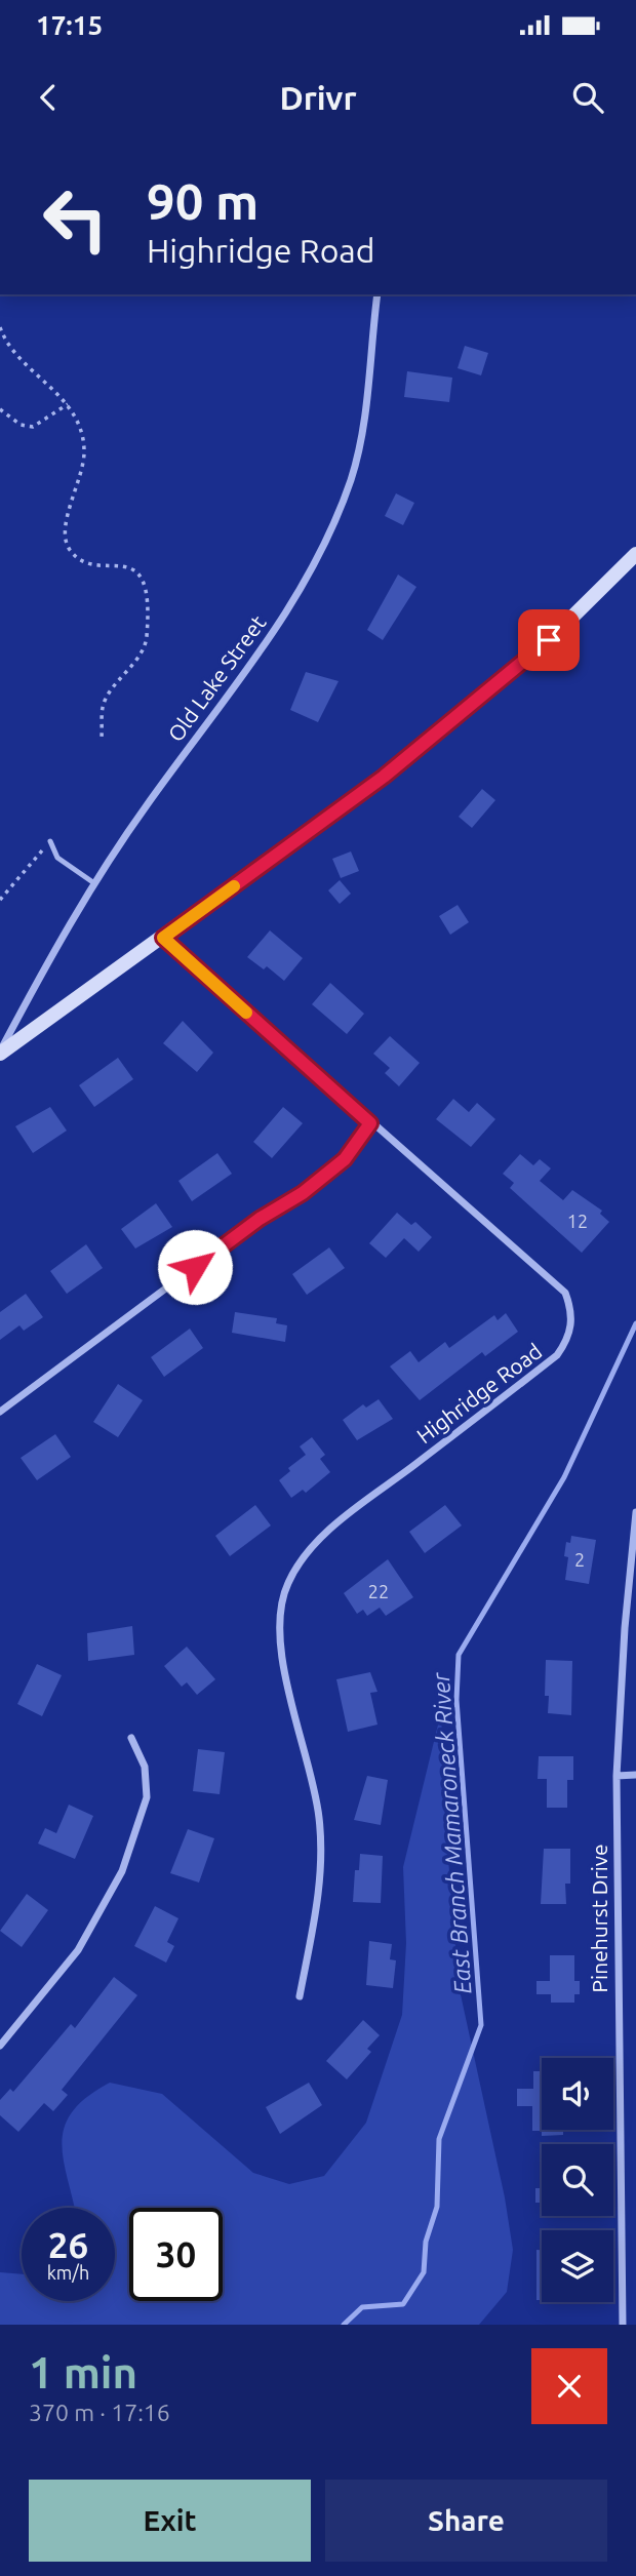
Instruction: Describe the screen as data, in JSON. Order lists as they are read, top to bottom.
{
  "streets": {
    "street": ["Old Lake Street", "Highridge Road", "Pinehurst Drive"]
  },
  "water": ["East Branch Mamaroneck River"],
  "house_numbers": ["12", "2", "22"],
  "page": {
    "status": "17:15",
    "header": "Drivr",
    "turn": ["90 m", "Highridge Road"],
    "speed": "26 km/h",
    "limit": "30",
    "heading": ["1 min", "370 m · 17:16"],
    "buttons": ["Exit", "Share"]
  }
}
